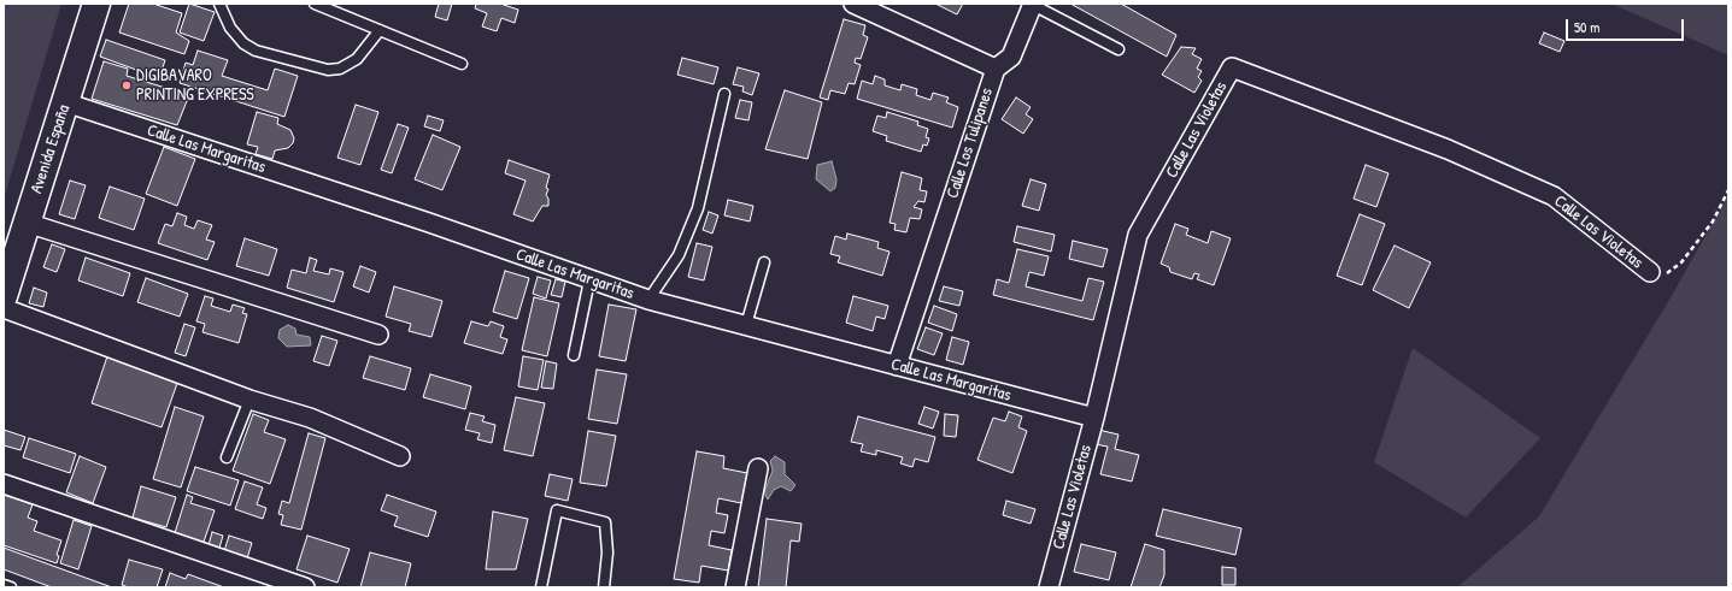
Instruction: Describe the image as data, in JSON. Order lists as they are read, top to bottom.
{
  "streets": {
    "street": [
      "Calle Las Violetas",
      "Calle Los Tulipanes",
      "Avenida España",
      "Calle Las Margaritas"
    ]
  },
  "crossings": [
    ["Calle Las Violetas", "Calle Las Margaritas"],
    ["Calle Los Tulipanes", "Calle Las Margaritas"],
    ["Avenida España", "Calle Las Margaritas"]
  ],
  "places": ["DIGIBAVARO PRINTING EXPRESS"],
  "scale_bar": "50 m"
}
